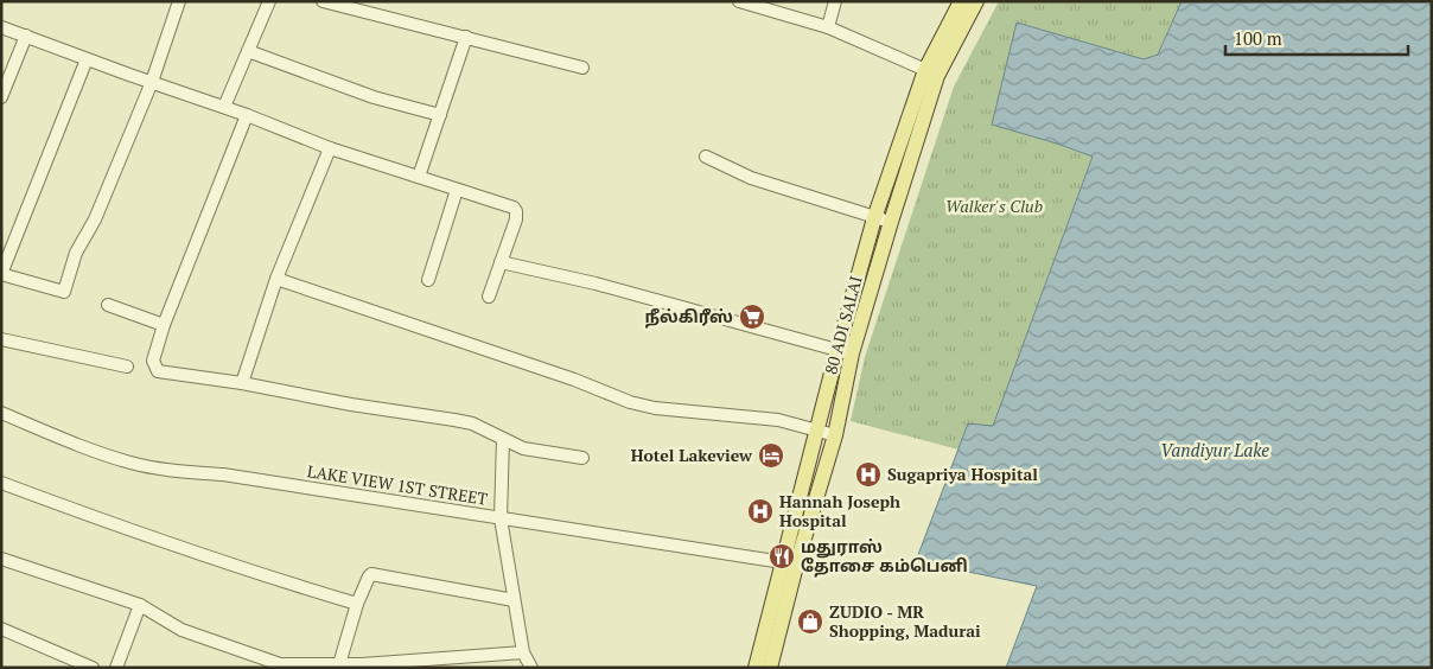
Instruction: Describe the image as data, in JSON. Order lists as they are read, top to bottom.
{
  "streets": {
    "main road": ["80 ADI SALAI"],
    "street": ["LAKE VIEW 1ST STREET"]
  },
  "crossings": [
    ["80 ADI SALAI", "LAKE VIEW 1ST STREET"]
  ],
  "water": ["Vandiyur Lake"],
  "parks": ["Walker's Club"],
  "places": {
    "supermarket": ["நீல்கிரீஸ்"],
    "hotel": ["Hotel Lakeview"],
    "hospital": ["Sugapriya Hospital", "Hannah Joseph Hospital"],
    "restaurant": ["மதுராஸ் தோசை கம்பெனி"],
    "shop": ["ZUDIO - MR Shopping, Madurai"]
  },
  "scale_bar": "100 m"
}
